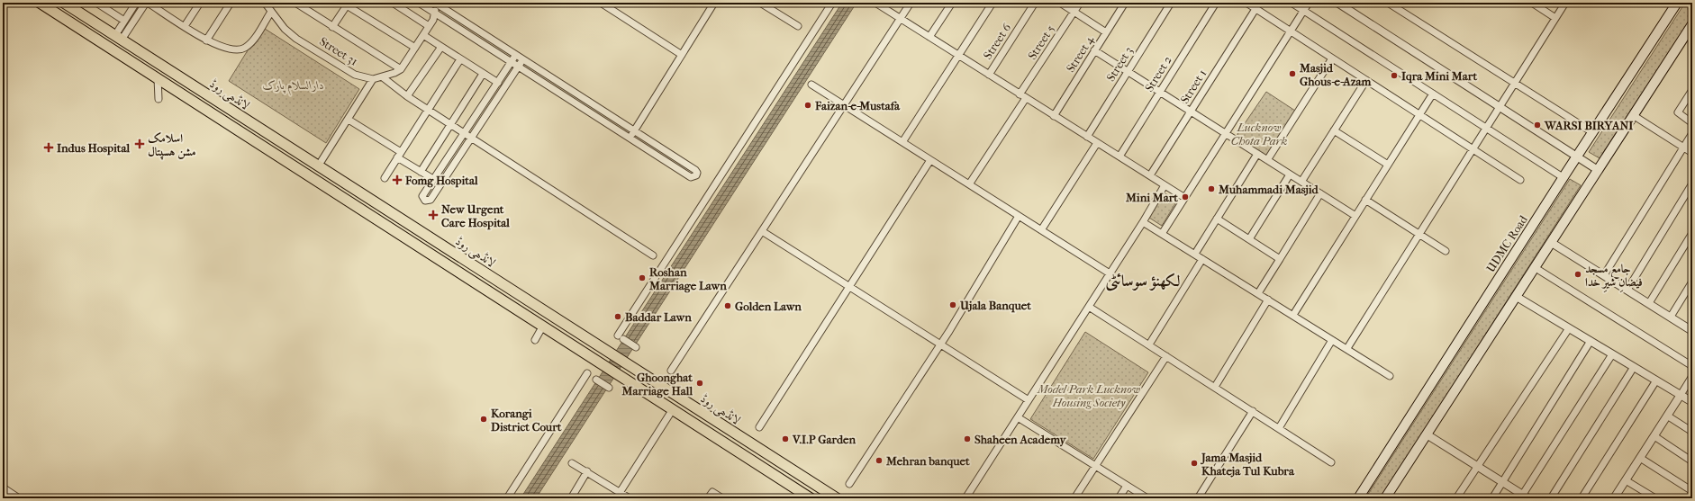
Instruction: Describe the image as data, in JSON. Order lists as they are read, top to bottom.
{
  "streets": {
    "main road": ["لانڈھی روڈ", "UDMC Road"],
    "street": [
      "Street 6",
      "Street 5",
      "Street 31",
      "Street 4",
      "Street 3",
      "Street 2",
      "Street 1"
    ]
  },
  "districts": ["لکھنؤ سوسائٹی"],
  "parks": ["دارالسلام پارک", "Lucknow Chota Park", "Model Park Lucknow Housing Society"],
  "places": {
    "other": [
      "Masjid Ghous-e-Azam",
      "Iqra Mini Mart",
      "Faizan-e-Mustafa",
      "WARSI BIRYANI",
      "Muhammadi Masjid",
      "Mini Mart",
      "جامع مسجد فیضانِ شیرِ خدا",
      "Roshan Marriage Lawn",
      "Ujala Banquet",
      "Golden Lawn",
      "Baddar Lawn",
      "Ghoonghat Marriage Hall",
      "Korangi District Court",
      "V.I.P Garden",
      "Shaheen Academy",
      "Mehran banquet",
      "Jama Masjid Khateja Tul Kubra"
    ],
    "health": [
      "اسلامک مشن ہسپتال",
      "Indus Hospital",
      "Fomg Hospital",
      "New Urgent Care Hospital"
    ]
  }
}
